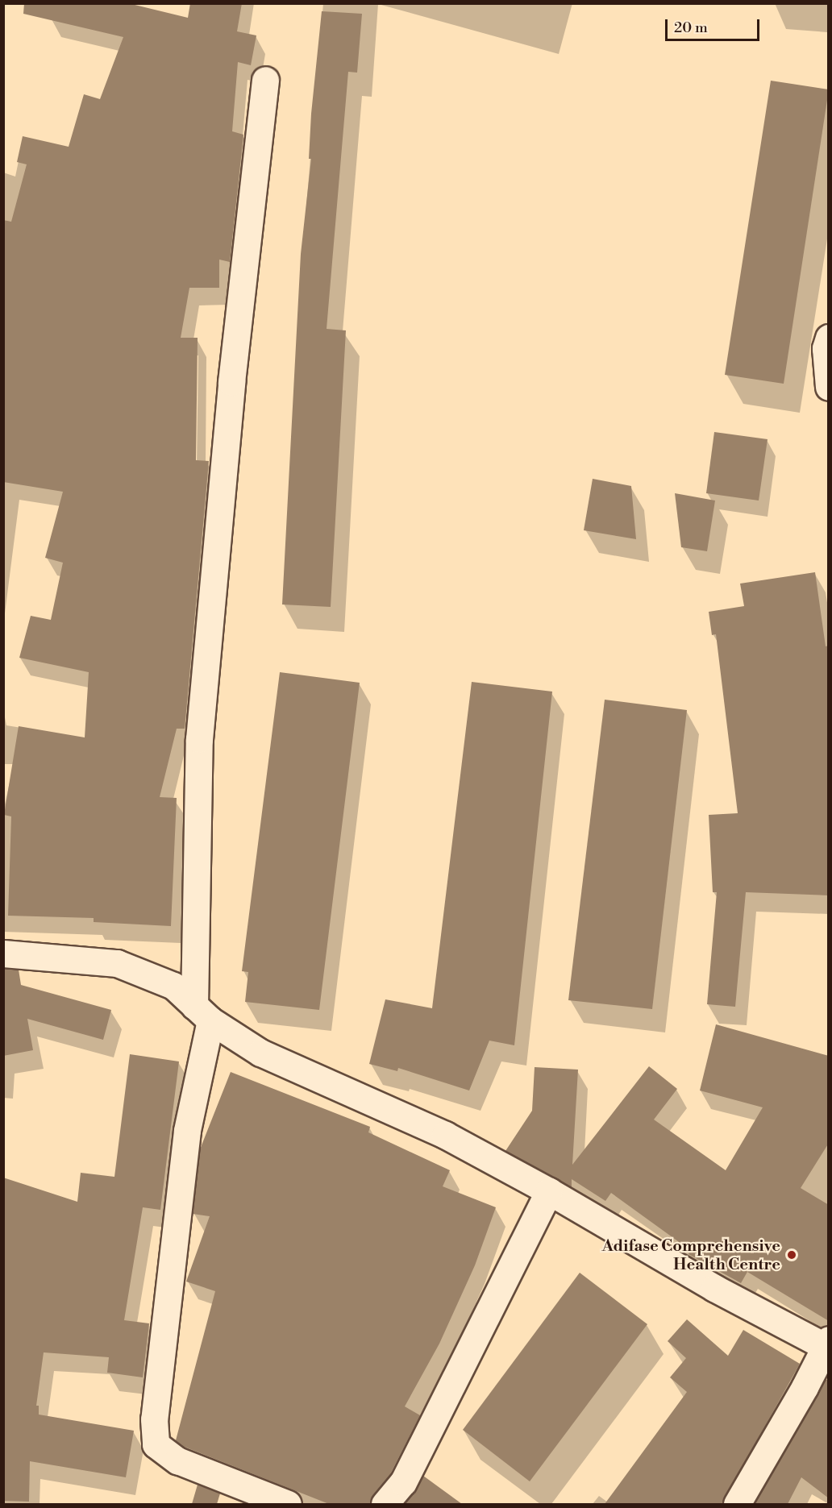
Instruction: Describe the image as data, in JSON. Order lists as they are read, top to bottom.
{
  "places": ["Adifase Comprehensive Health Centre"],
  "scale_bar": "20 m"
}
